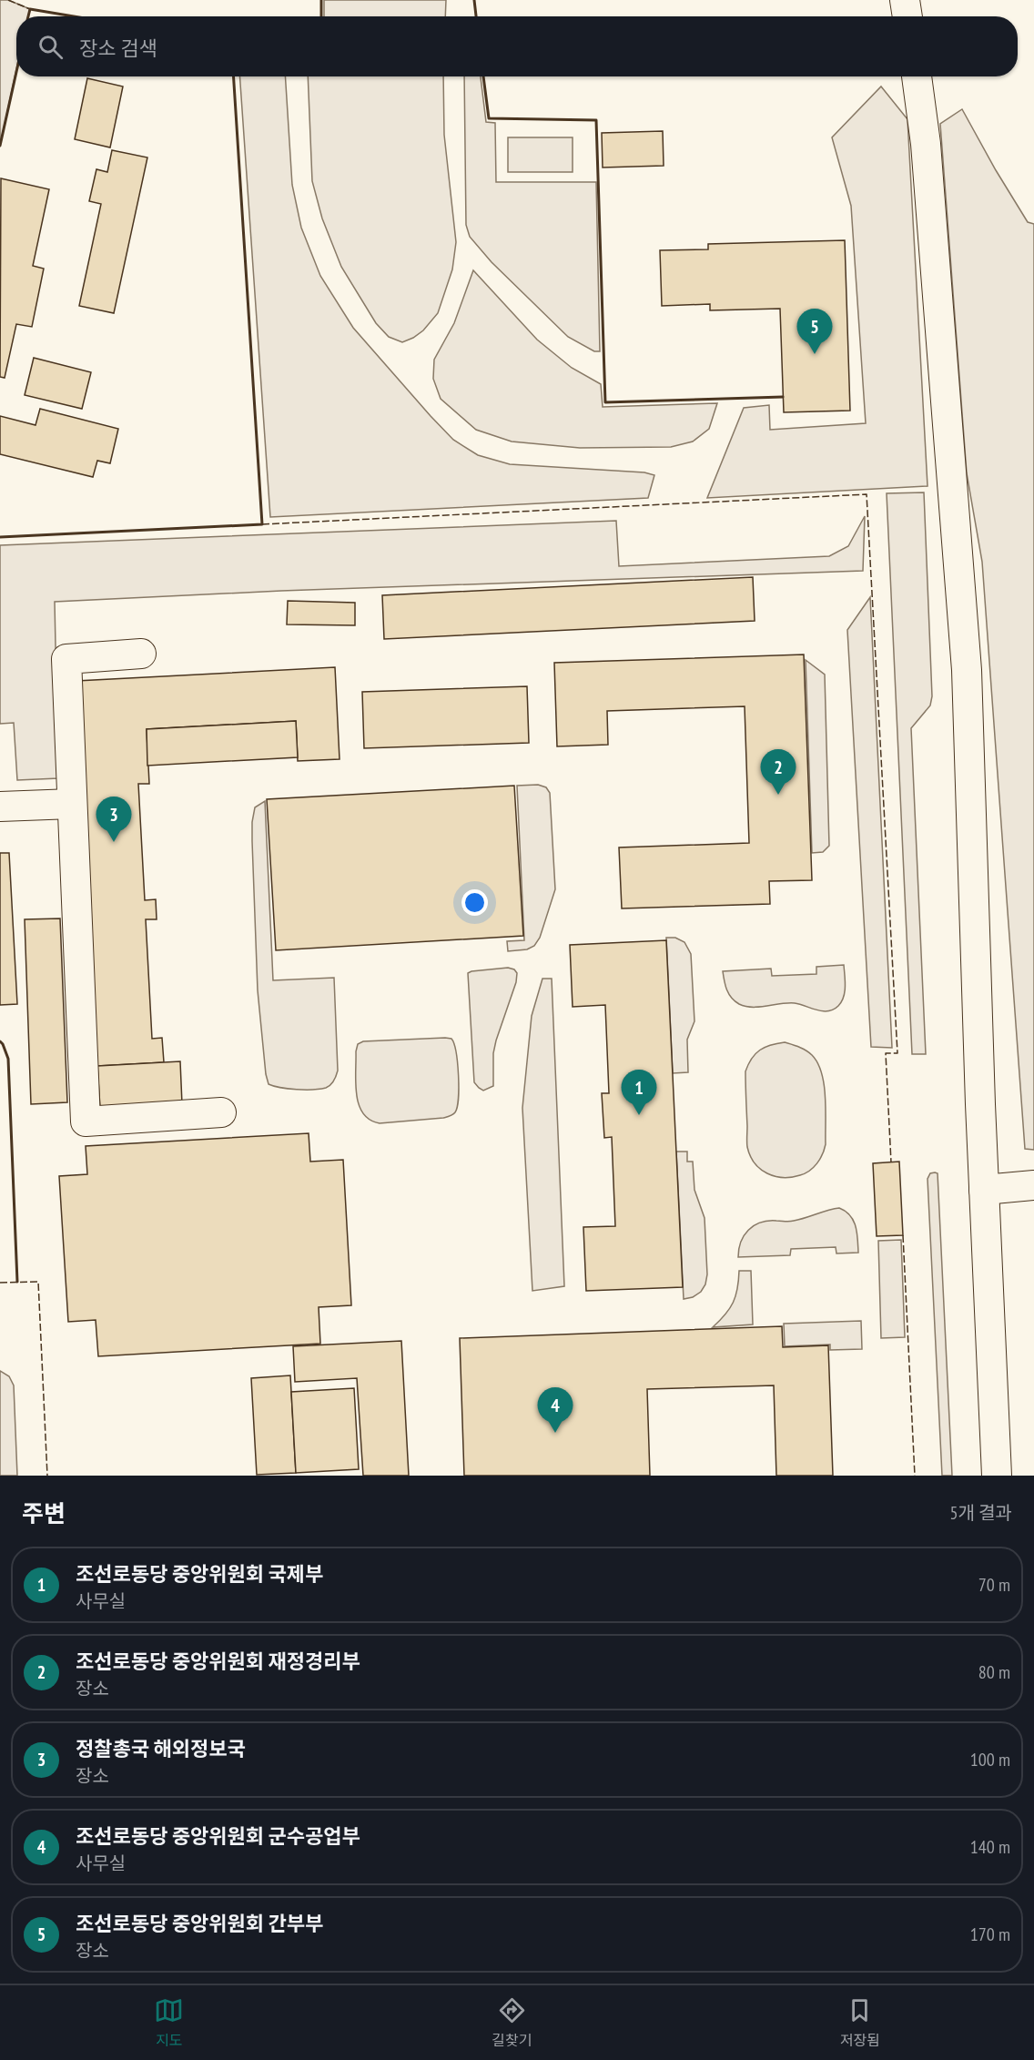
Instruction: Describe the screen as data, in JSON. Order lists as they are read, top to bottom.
{
  "page": {
    "search": "장소 검색",
    "pins": [
      "5",
      "2",
      "3",
      "1",
      "4"
    ],
    "heading": ["주변", "5개 결과"],
    "list": [
      {
        "mark": "1",
        "name": "조선로동당 중앙위원회 국제부",
        "note": "사무실",
        "value": "70 m"
      },
      {
        "mark": "2",
        "name": "조선로동당 중앙위원회 재정경리부",
        "note": "장소",
        "value": "80 m"
      },
      {
        "mark": "3",
        "name": "정찰총국 해외정보국",
        "note": "장소",
        "value": "100 m"
      },
      {
        "mark": "4",
        "name": "조선로동당 중앙위원회 군수공업부",
        "note": "사무실",
        "value": "140 m"
      },
      {
        "mark": "5",
        "name": "조선로동당 중앙위원회 간부부",
        "note": "장소",
        "value": "170 m"
      }
    ],
    "nav": ["지도", "길찾기", "저장됨"]
  }
}
